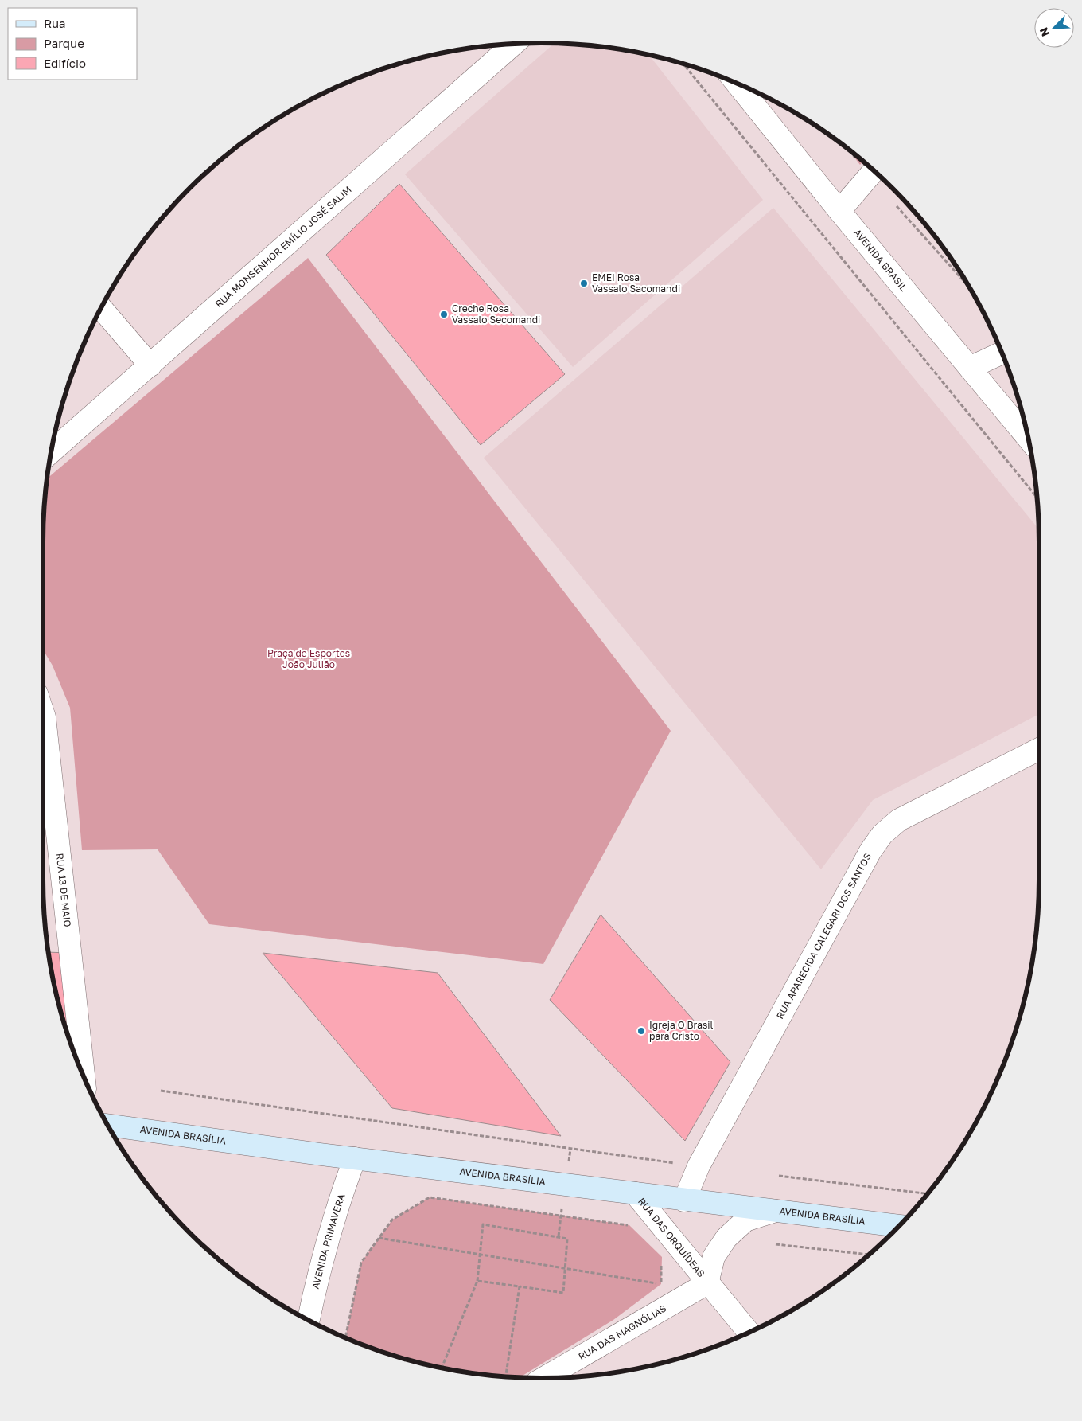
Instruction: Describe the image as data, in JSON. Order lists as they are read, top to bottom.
{
  "streets": {
    "main road": ["AVENIDA BRASÍLIA"],
    "street": [
      "RUA MONSENHOR EMÍLIO JOSÉ SALIM",
      "AVENIDA BRASIL",
      "RUA 13 DE MAIO",
      "RUA APARECIDA CALEGARI DOS SANTOS",
      "RUA DAS ORQUÍDEAS",
      "AVENIDA PRIMAVERA",
      "RUA DAS MAGNÓLIAS"
    ]
  },
  "crossings": [
    ["RUA APARECIDA CALEGARI DOS SANTOS", "AVENIDA BRASÍLIA"],
    ["AVENIDA BRASÍLIA", "RUA DAS ORQUÍDEAS"],
    ["AVENIDA BRASÍLIA", "AVENIDA PRIMAVERA"],
    ["RUA DAS ORQUÍDEAS", "RUA DAS MAGNÓLIAS"]
  ],
  "parks": ["Praça de Esportes João Julião"],
  "places": ["EMEI Rosa Vassalo Sacomandi", "Creche Rosa Vassalo Secomandi", "Igreja O Brasil para Cristo"],
  "legend": ["Rua", "Parque", "Edifício"],
  "north": "bottom left"
}
